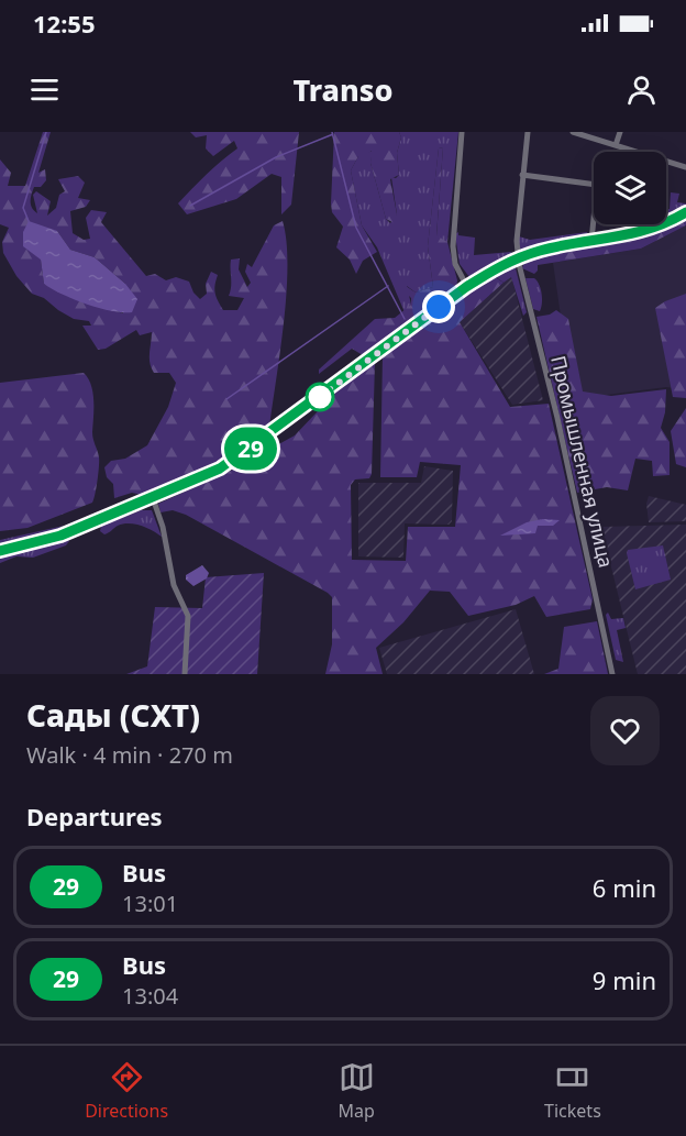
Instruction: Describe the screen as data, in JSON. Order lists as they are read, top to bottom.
{
  "streets": {
    "street": ["Промышленная улица"]
  },
  "lines": ["bus line 29"],
  "page": {
    "status": "12:55",
    "header": "Transo",
    "on_map": "29",
    "heading": [
      ["Сады (СХТ)", "Walk · 4 min · 270 m"],
      "Departures"
    ],
    "list": [
      {
        "mark": "29",
        "name": "Bus",
        "note": "13:01",
        "value": "6 min"
      },
      {
        "mark": "29",
        "name": "Bus",
        "note": "13:04",
        "value": "9 min"
      }
    ],
    "tabs": ["Directions", "Map", "Tickets"]
  }
}
